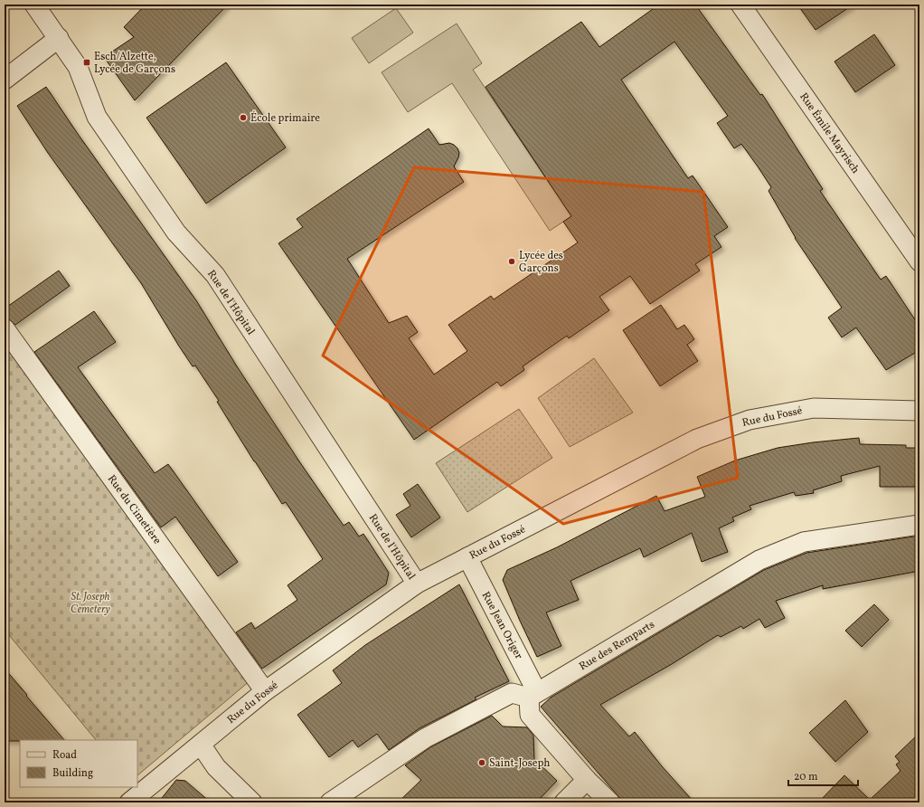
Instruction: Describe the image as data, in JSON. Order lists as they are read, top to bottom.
{
  "streets": {
    "street": [
      "Rue Émile Mayrisch",
      "Rue de l'Hôpital",
      "Rue du Fossé",
      "Rue du Cimetière",
      "Rue Jean Origer",
      "Rue des Remparts"
    ]
  },
  "crossings": [
    ["Rue de l'Hôpital", "Rue du Fossé"],
    ["Rue du Fossé", "Rue du Cimetière"],
    ["Rue du Fossé", "Rue Jean Origer"],
    ["Rue Jean Origer", "Rue des Remparts"]
  ],
  "parks": ["St. Joseph Cemetery"],
  "places": {
    "transit": ["Esch/Alzette, Lycée de Garçons"],
    "other": ["École primaire", "Lycée des Garçons", "Saint-Joseph"]
  },
  "legend": ["Road", "Building"],
  "scale_bar": "20 m"
}
